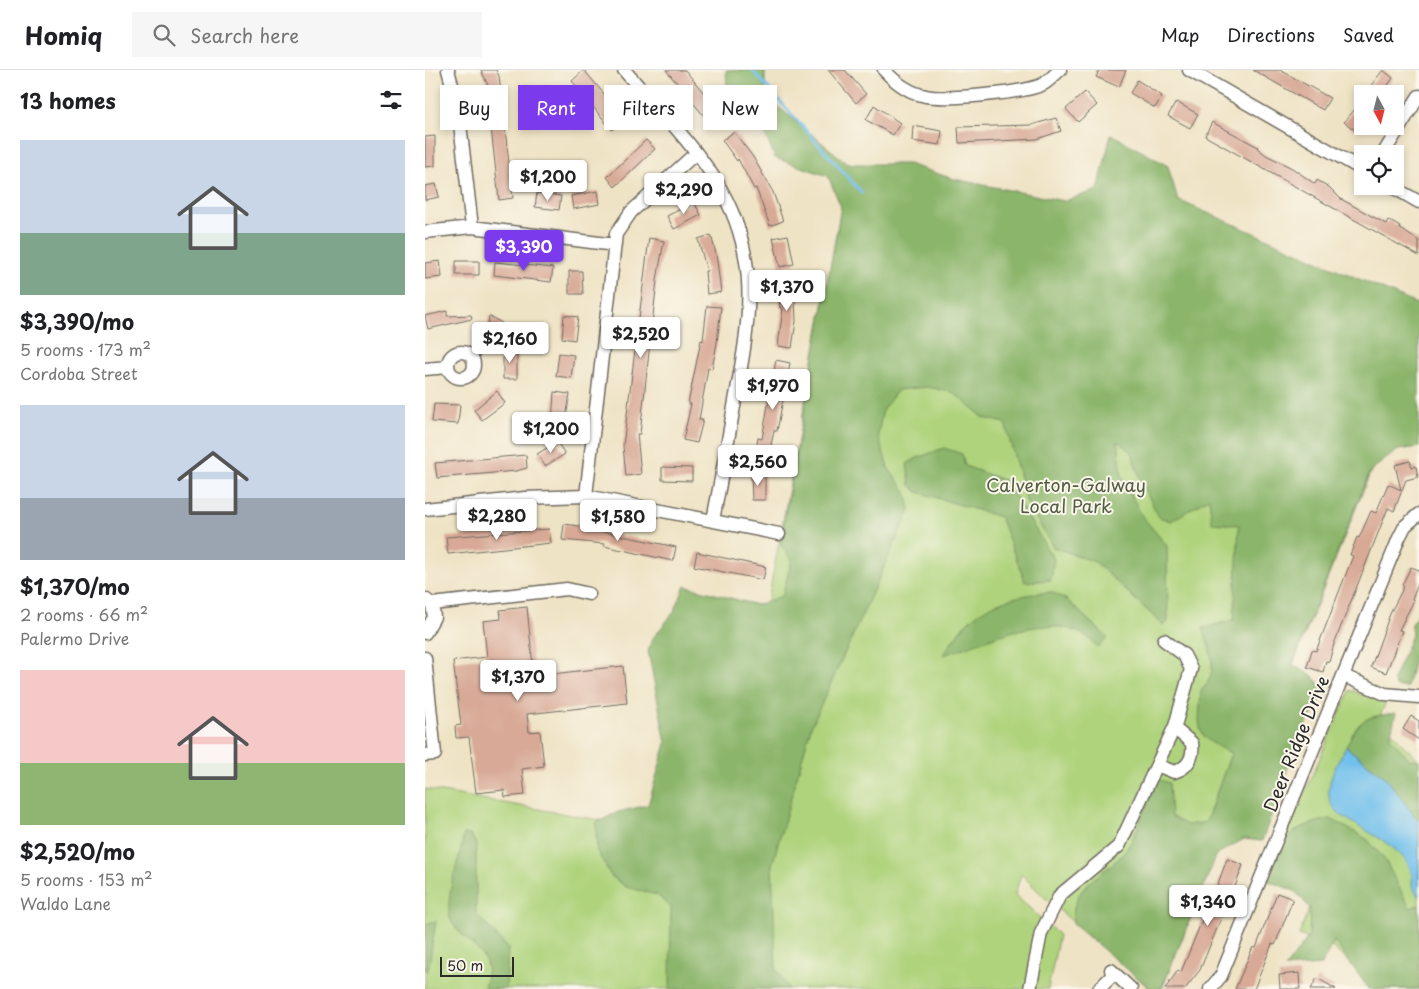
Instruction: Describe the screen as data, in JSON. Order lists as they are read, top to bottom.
{
  "streets": {
    "street": ["Deer Ridge Drive"]
  },
  "parks": ["Calverton-Galway Local Park"],
  "scale_bar": "50 m",
  "north": "bottom",
  "page": {
    "header": "Homiq",
    "search": "Search here",
    "nav": ["Map", "Directions", "Saved"],
    "heading": "13 homes",
    "chip": [
      "Buy",
      "Rent",
      "Filters",
      "New"
    ],
    "list": [
      {
        "name": "$3,390/mo",
        "note": "5 rooms · 173 m² · Cordoba Street"
      },
      {
        "name": "$1,370/mo",
        "note": "2 rooms · 66 m² · Palermo Drive"
      },
      {
        "name": "$2,520/mo",
        "note": "5 rooms · 153 m² · Waldo Lane"
      }
    ],
    "price": [
      "$1,200",
      "$2,290",
      "$3,390",
      "$1,370",
      "$2,520",
      "$2,160",
      "$1,970",
      "$1,200",
      "$2,560",
      "$2,280",
      "$1,580",
      "$1,370",
      "$1,340"
    ],
    "scale": "50 m"
  }
}
